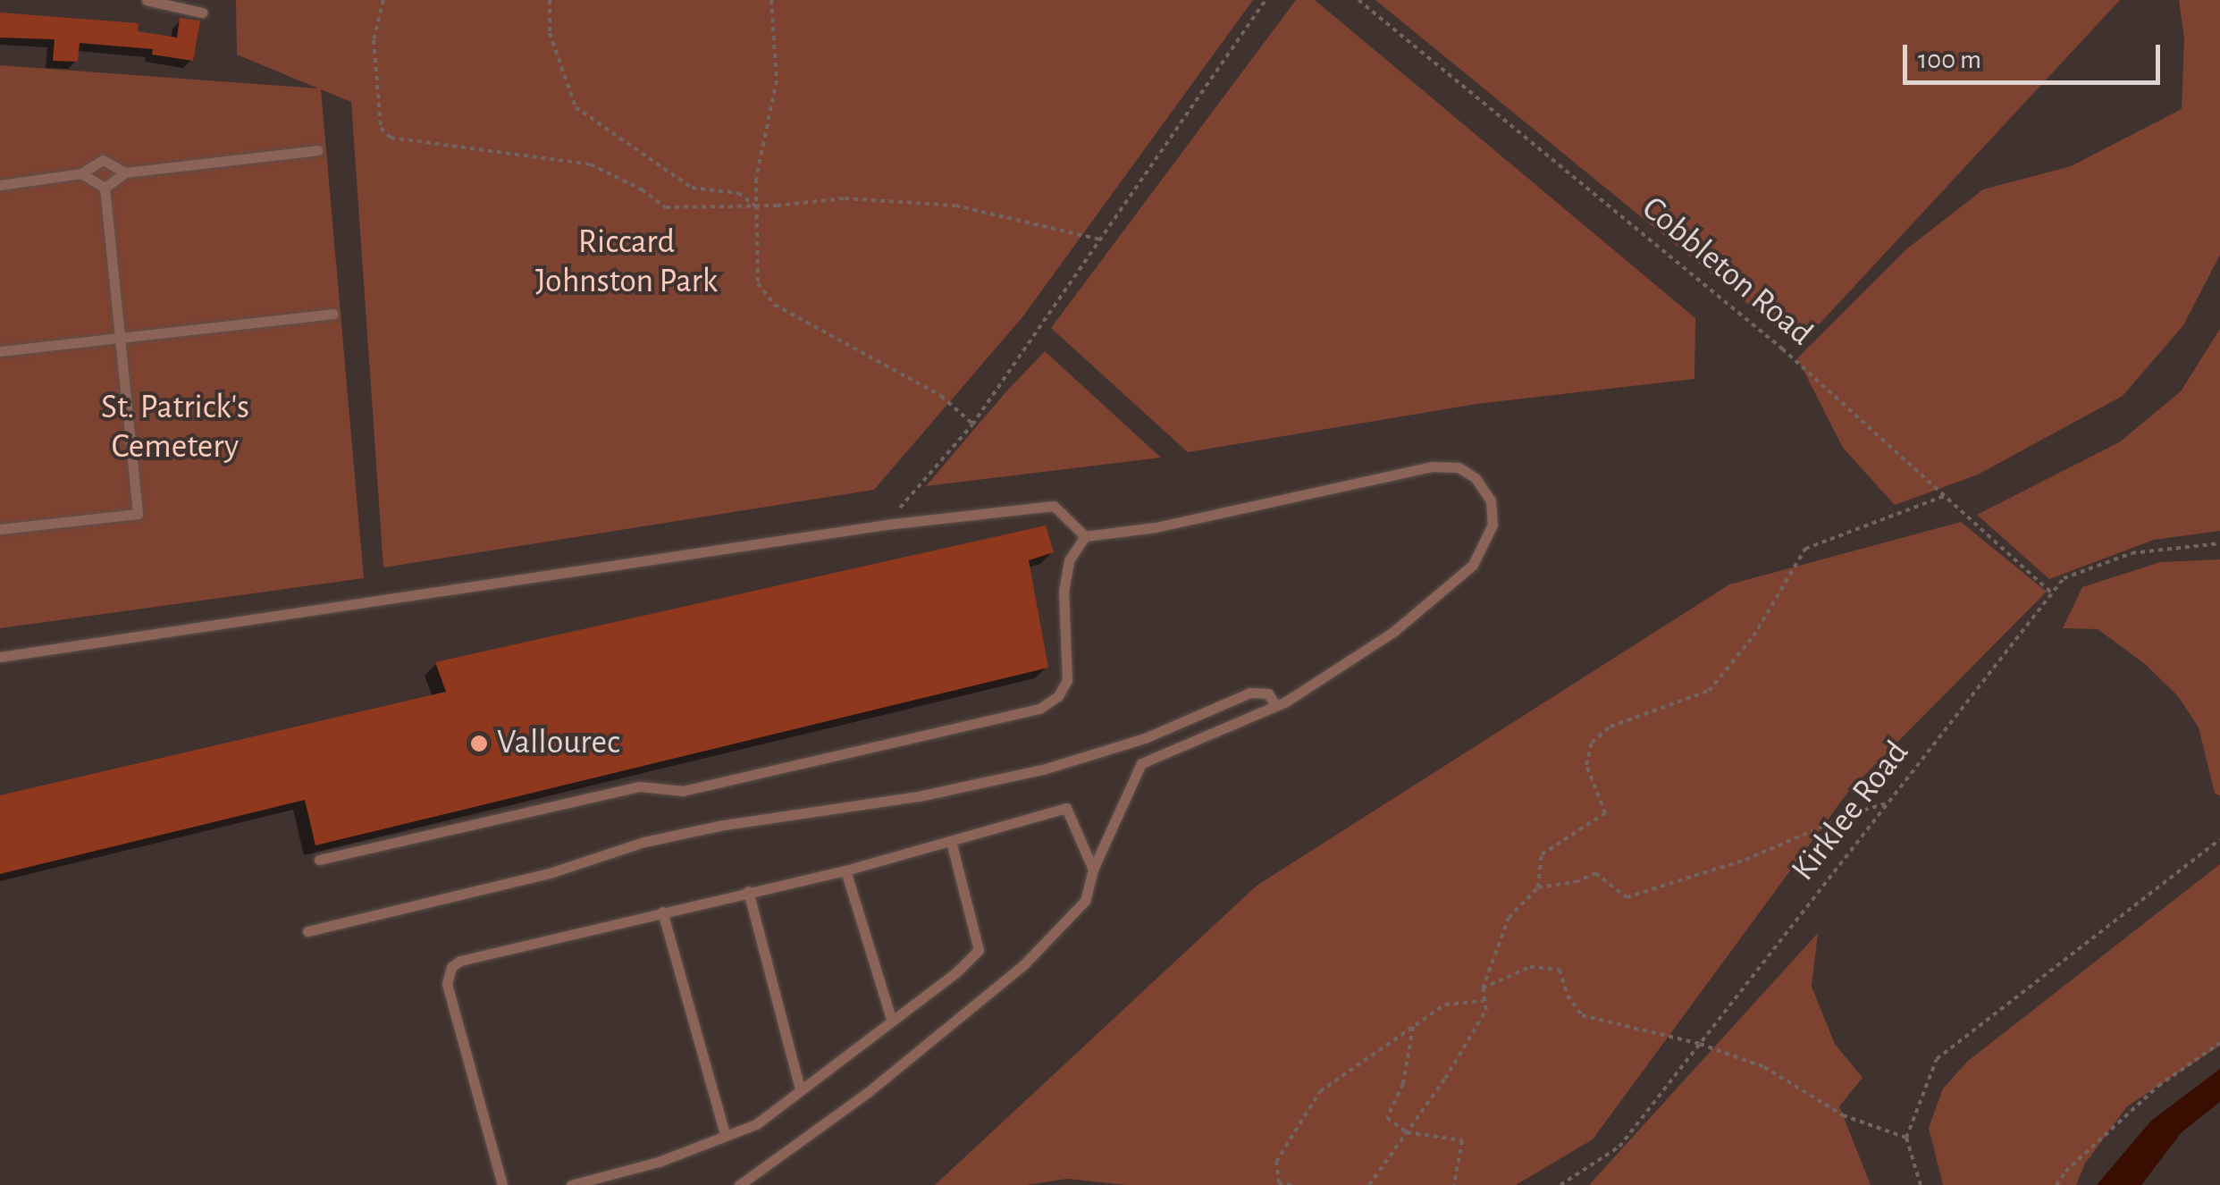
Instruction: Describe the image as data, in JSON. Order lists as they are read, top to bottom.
{
  "streets": {
    "path": ["Cobbleton Road", "Kirklee Road"]
  },
  "crossings": [
    ["Cobbleton Road", "Kirklee Road"]
  ],
  "parks": ["Riccard Johnston Park", "St. Patrick's Cemetery"],
  "places": ["Vallourec"],
  "scale_bar": "100 m"
}
